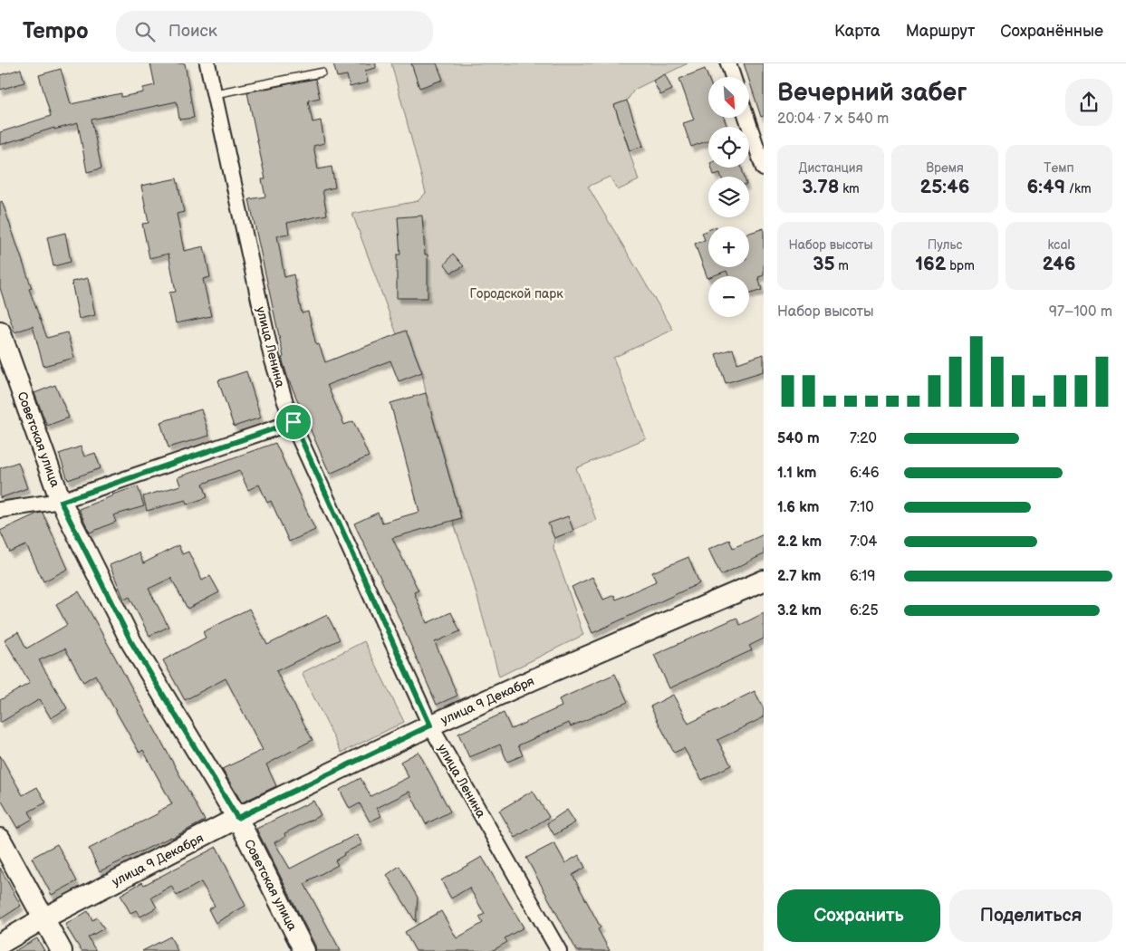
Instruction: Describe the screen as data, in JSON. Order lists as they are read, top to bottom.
{
  "streets": {
    "main road": ["Советская улица", "улица 9 Декабря"],
    "street": ["улица Ленина"]
  },
  "crossings": [
    ["улица Ленина", "улица 9 Декабря"],
    ["Советская улица", "улица 9 Декабря"]
  ],
  "parks": ["Городской парк"],
  "north": "bottom right",
  "page": {
    "header": "Tempo",
    "search": "Поиск",
    "nav": ["Карта", "Маршрут", "Сохранённые"],
    "heading": ["Вечерний забег", "20:04 · 7 × 540 m"],
    "map_buttons": ["+", "−"],
    "stats": [
      ["Дистанция", "3.78 km"],
      ["Время", "25:46"],
      ["Темп", "6:49 /km"],
      ["Набор высоты", "35 m"],
      ["Пульс", "162 bpm"],
      ["kcal", "246"]
    ],
    "chart": ["Набор высоты", "97–100 m"],
    "list": [
      {
        "name": "540 m",
        "note": "7:20"
      },
      {
        "name": "1.1 km",
        "note": "6:46"
      },
      {
        "name": "1.6 km",
        "note": "7:10"
      },
      {
        "name": "2.2 km",
        "note": "7:04"
      },
      {
        "name": "2.7 km",
        "note": "6:19"
      },
      {
        "name": "3.2 km",
        "note": "6:25"
      }
    ],
    "buttons": ["Сохранить", "Поделиться"]
  }
}
